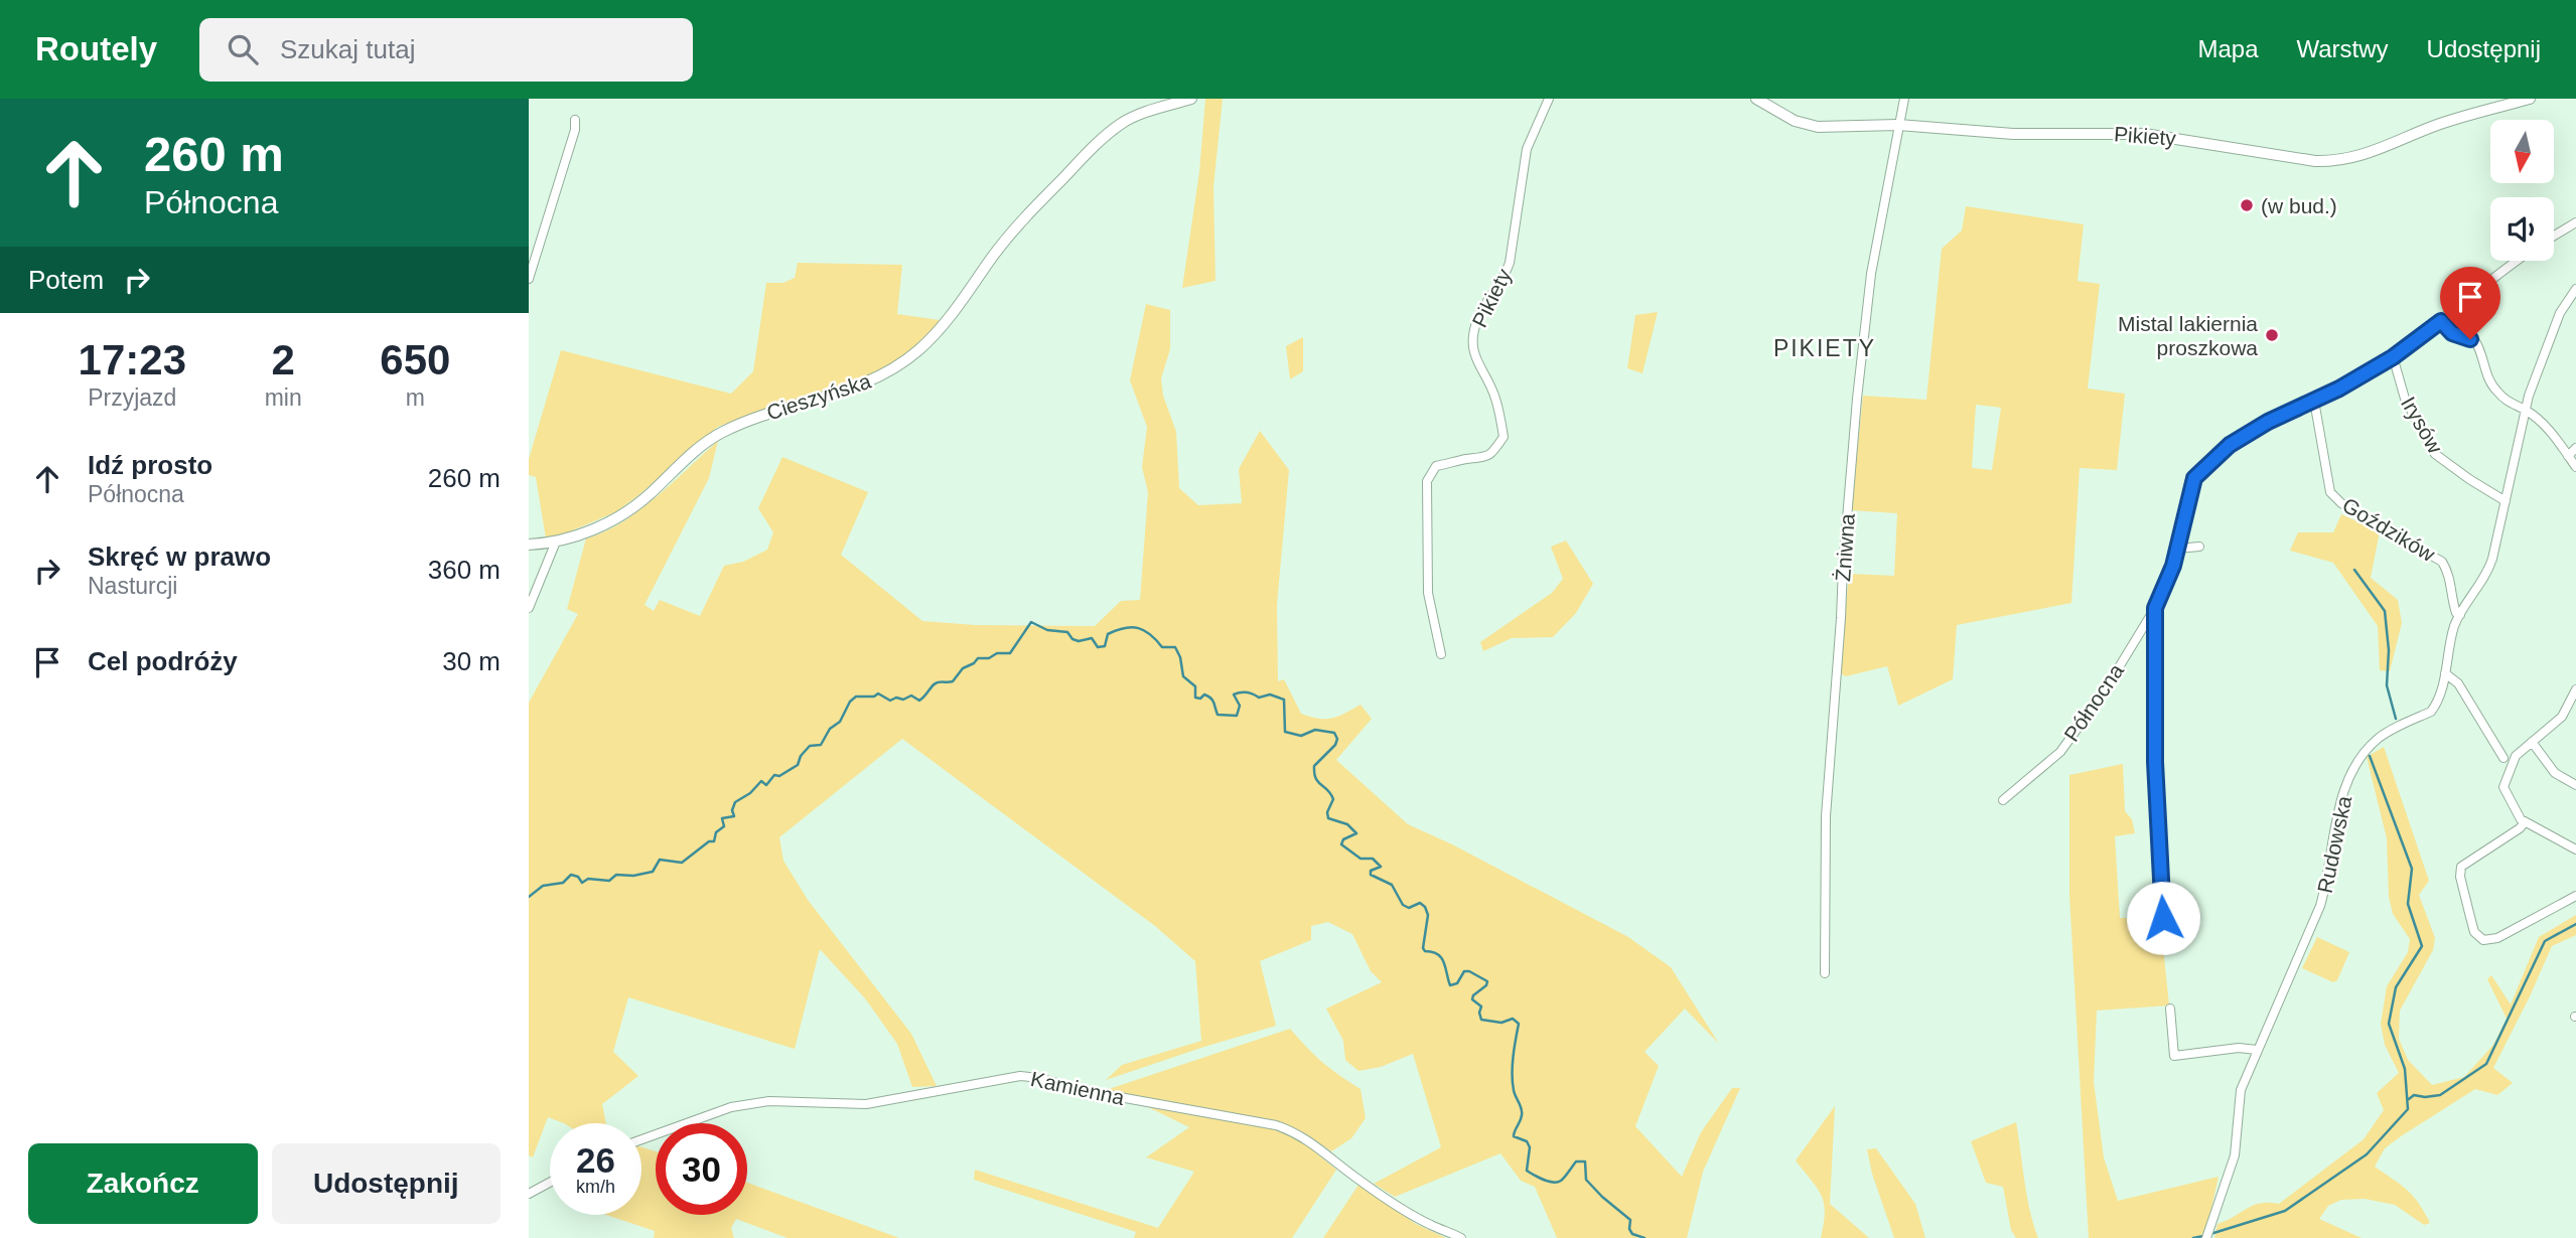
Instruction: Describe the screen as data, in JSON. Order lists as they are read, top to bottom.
{
  "streets": {
    "street": [
      "Pikiety",
      "Cieszyńska",
      "Irysów",
      "Goździków",
      "Żniwna",
      "Północna",
      "Rudowska",
      "Kamienna"
    ]
  },
  "crossings": [
    ["Pikiety", "Żniwna"],
    ["Irysów", "Północna"],
    ["Irysów", "Rudowska"],
    ["Goździków", "Północna"],
    ["Goździków", "Rudowska"]
  ],
  "districts": ["PIKIETY"],
  "places": ["(w bud.)", "Mistal lakiernia proszkowa"],
  "north": "bottom",
  "page": {
    "header": "Routely",
    "search": "Szukaj tutaj",
    "nav": ["Mapa", "Warstwy", "Udostępnij"],
    "turn": ["260 m", "Północna"],
    "then": "Potem",
    "eta": [
      "17:23",
      "Przyjazd",
      "2",
      "min",
      "650",
      "m"
    ],
    "list": [
      {
        "name": "Idź prosto",
        "note": "Północna",
        "value": "260 m"
      },
      {
        "name": "Skręć w prawo",
        "note": "Nasturcji",
        "value": "360 m"
      },
      {
        "name": "Cel podróży",
        "value": "30 m"
      }
    ],
    "speed": "26 km/h",
    "limit": "30",
    "buttons": ["Zakończ", "Udostępnij"]
  }
}
